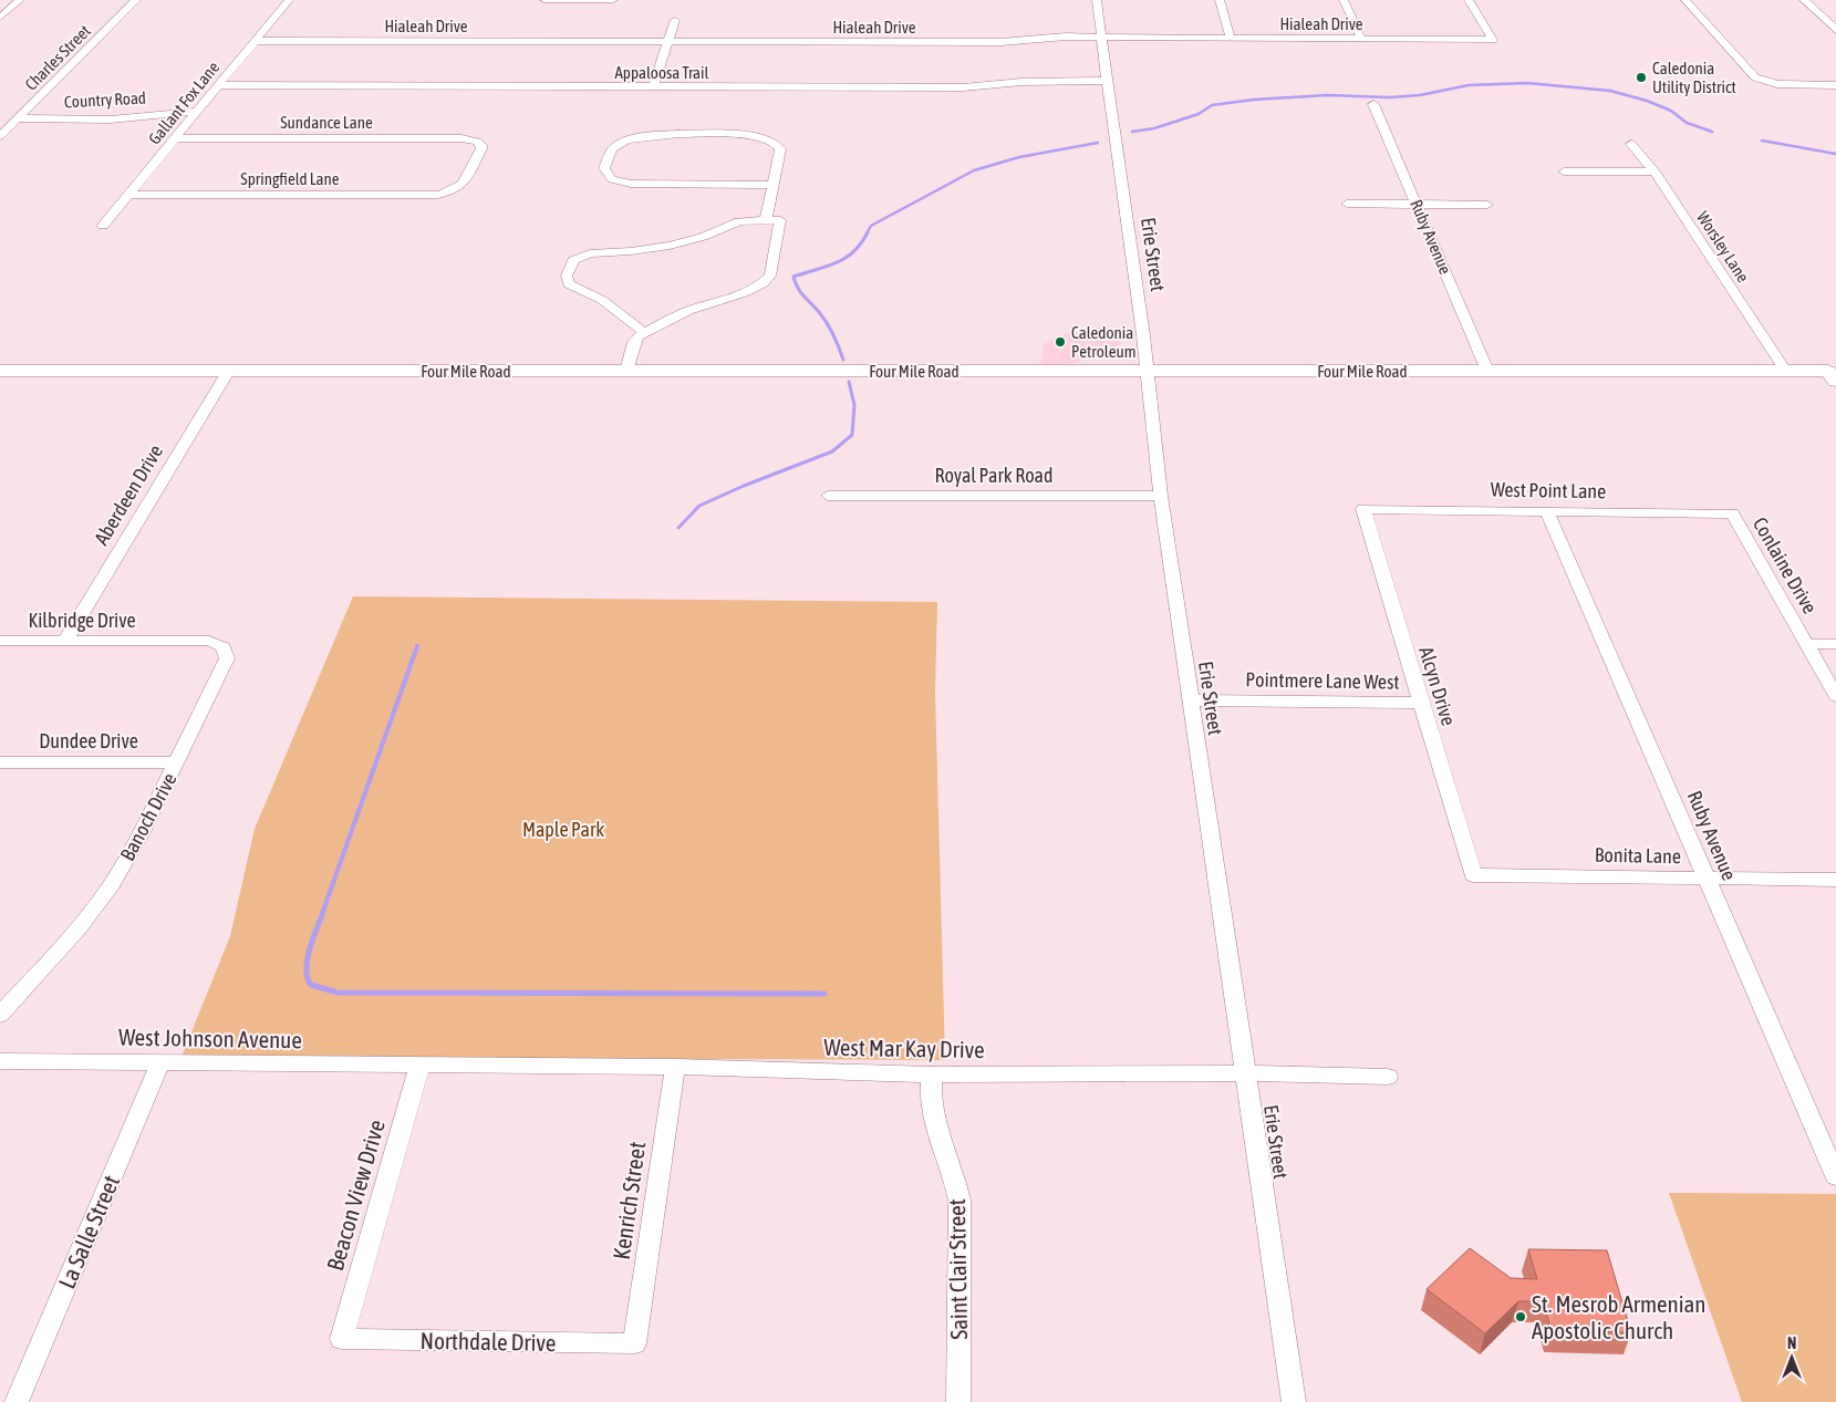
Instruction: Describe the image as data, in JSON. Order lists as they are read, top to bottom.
{
  "streets": {
    "main road": ["Four Mile Road"],
    "street": [
      "Hialeah Drive",
      "Charles Street",
      "Appaloosa Trail",
      "Country Road",
      "Gallant Fox Lane",
      "Sundance Lane",
      "Springfield Lane",
      "Ruby Avenue",
      "Worsley Lane",
      "Erie Street",
      "Royal Park Road",
      "West Point Lane",
      "Aberdeen Drive",
      "Conlaine Drive",
      "Kilbridge Drive",
      "Pointmere Lane West",
      "Alcyn Drive",
      "Dundee Drive",
      "Banoch Drive",
      "Bonita Lane",
      "West Johnson Avenue",
      "West Mar Kay Drive",
      "Beacon View Drive",
      "Kenrich Street",
      "La Salle Street",
      "Saint Clair Street",
      "Northdale Drive"
    ]
  },
  "crossings": [
    ["Hialeah Drive", "Gallant Fox Lane"],
    ["Hialeah Drive", "Erie Street"],
    ["Charles Street", "Country Road"],
    ["Appaloosa Trail", "Gallant Fox Lane"],
    ["Appaloosa Trail", "Erie Street"],
    ["Country Road", "Gallant Fox Lane"],
    ["Gallant Fox Lane", "Sundance Lane"],
    ["Gallant Fox Lane", "Springfield Lane"],
    ["Sundance Lane", "Springfield Lane"],
    ["Ruby Avenue", "Four Mile Road"],
    ["Ruby Avenue", "West Point Lane"],
    ["Ruby Avenue", "Bonita Lane"],
    ["Worsley Lane", "Four Mile Road"],
    ["Erie Street", "Four Mile Road"],
    ["Erie Street", "Royal Park Road"],
    ["Erie Street", "Pointmere Lane West"],
    ["Erie Street", "West Mar Kay Drive"],
    ["Four Mile Road", "Aberdeen Drive"],
    ["West Point Lane", "Conlaine Drive"],
    ["West Point Lane", "Alcyn Drive"],
    ["Aberdeen Drive", "Kilbridge Drive"],
    ["Kilbridge Drive", "Banoch Drive"],
    ["Pointmere Lane West", "Alcyn Drive"],
    ["Alcyn Drive", "Bonita Lane"],
    ["Dundee Drive", "Banoch Drive"],
    ["West Johnson Avenue", "West Mar Kay Drive"],
    ["West Johnson Avenue", "Beacon View Drive"],
    ["West Johnson Avenue", "La Salle Street"],
    ["West Mar Kay Drive", "Beacon View Drive"],
    ["West Mar Kay Drive", "Kenrich Street"],
    ["West Mar Kay Drive", "Saint Clair Street"],
    ["Beacon View Drive", "Northdale Drive"],
    ["Kenrich Street", "Northdale Drive"]
  ],
  "parks": ["Maple Park"],
  "places": ["Caledonia Utility District", "Caledonia Petroleum", "St. Mesrob Armenian Apostolic Church"],
  "north": "top"
}
